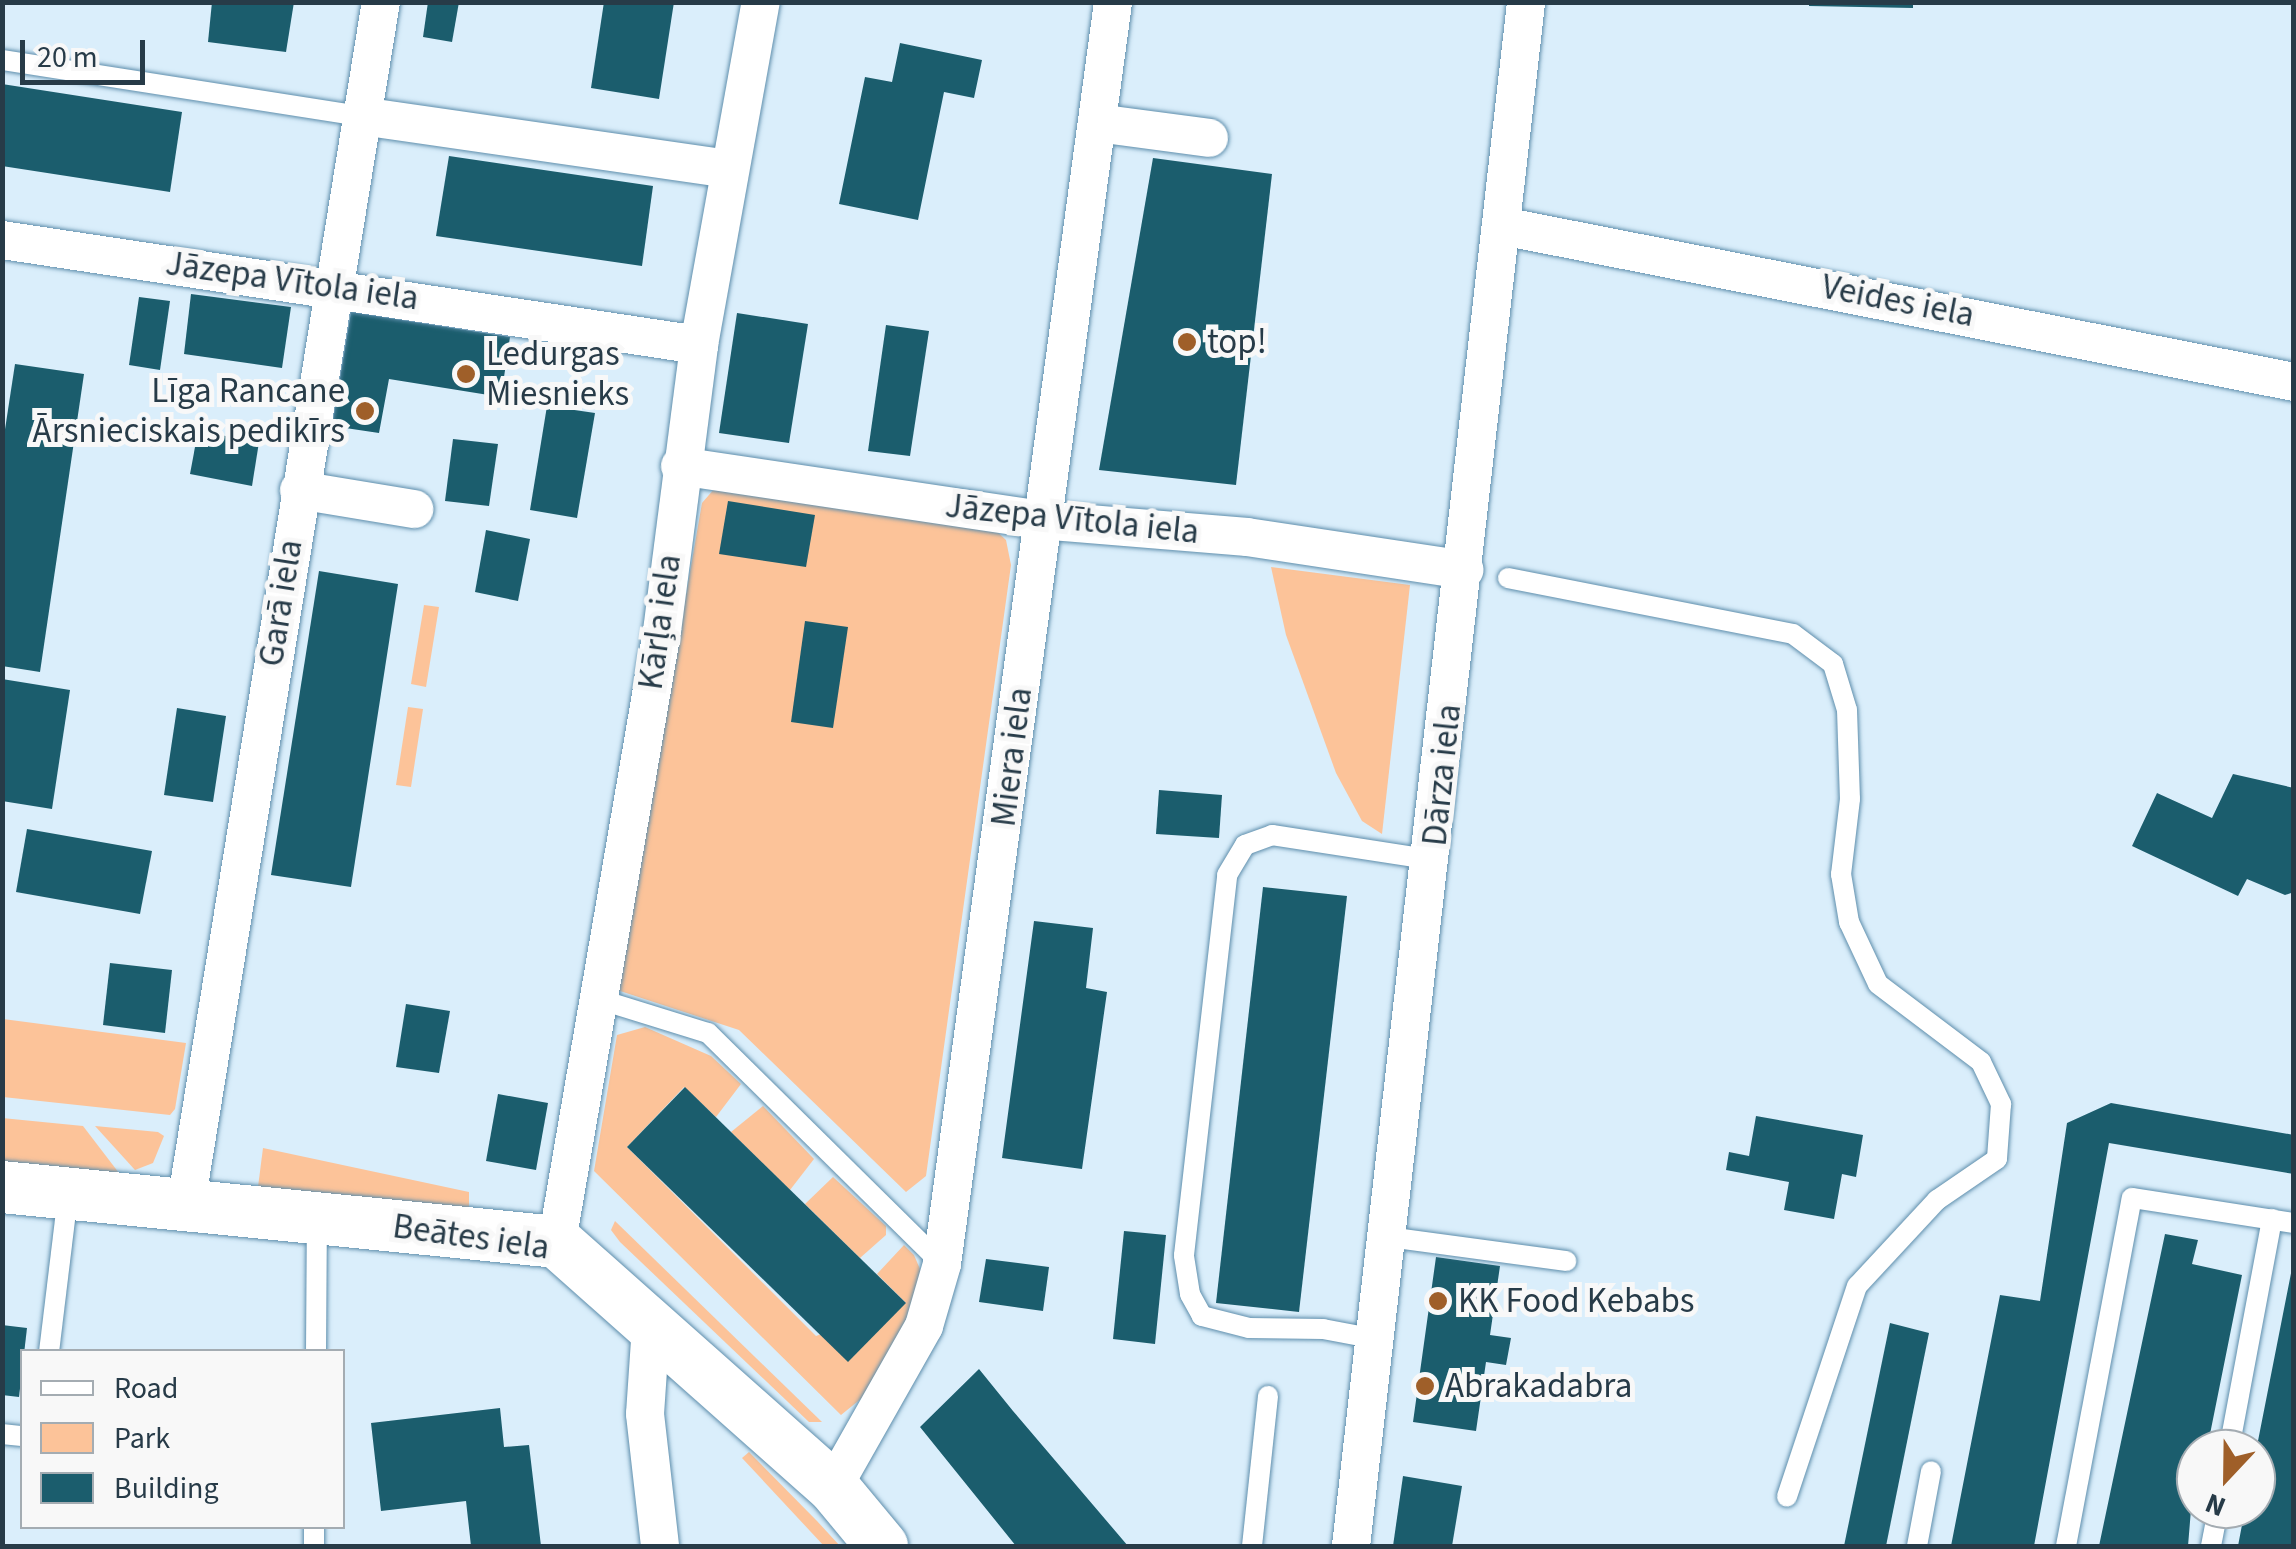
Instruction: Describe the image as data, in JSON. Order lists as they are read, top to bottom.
{
  "streets": {
    "street": [
      "Jāzepa Vītola iela",
      "Veides iela",
      "Garā iela",
      "Kārļa iela",
      "Miera iela",
      "Dārza iela",
      "Beātes iela"
    ]
  },
  "crossings": [
    ["Jāzepa Vītola iela", "Garā iela"],
    ["Jāzepa Vītola iela", "Kārļa iela"],
    ["Jāzepa Vītola iela", "Miera iela"],
    ["Jāzepa Vītola iela", "Dārza iela"],
    ["Veides iela", "Dārza iela"],
    ["Garā iela", "Beātes iela"],
    ["Kārļa iela", "Beātes iela"],
    ["Miera iela", "Beātes iela"]
  ],
  "places": [
    "top!",
    "Ledurgas Miesnieks",
    "Līga Rancane Ārsnieciskais pedikīrs",
    "KK Food Kebabs",
    "Abrakadabra"
  ],
  "legend": ["Road", "Park", "Building"],
  "scale_bar": "20 m",
  "north": "bottom"
}
